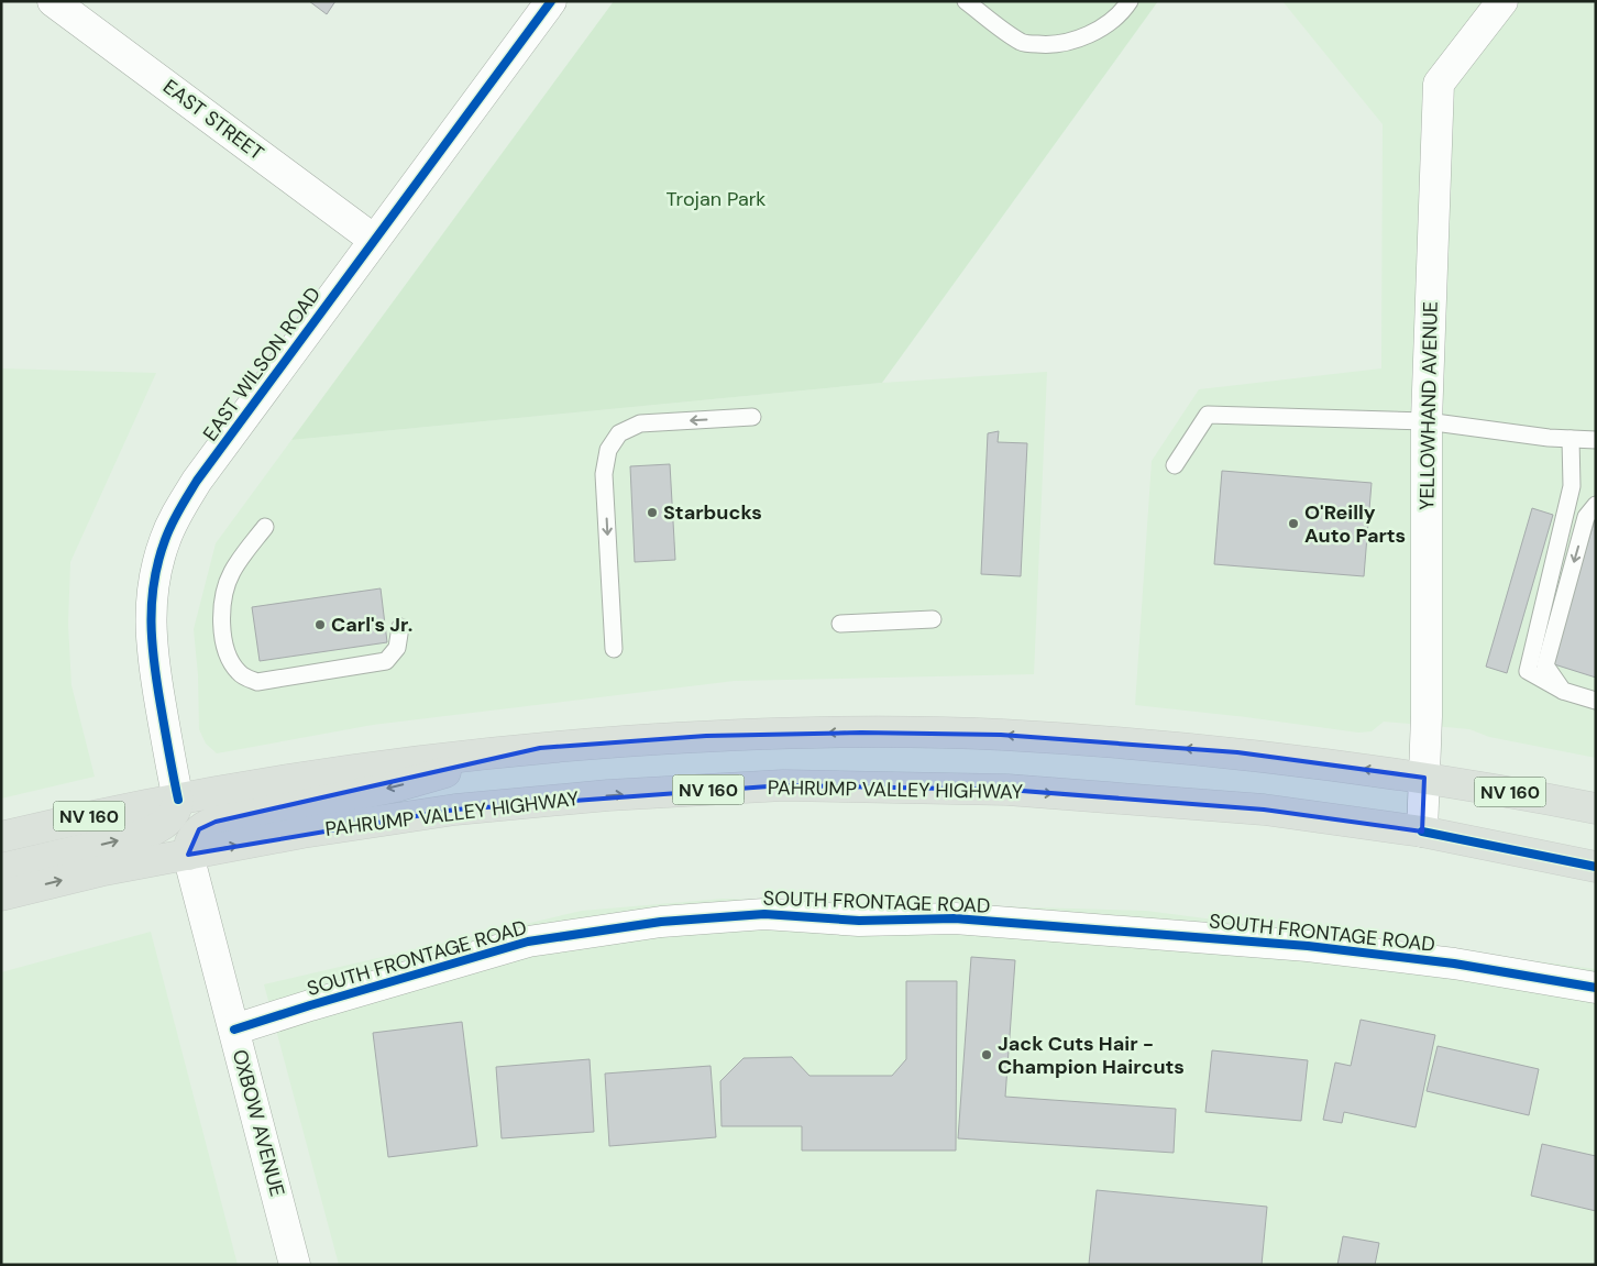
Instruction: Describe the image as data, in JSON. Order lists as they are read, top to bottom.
{
  "streets": {
    "highway": ["NV 160", "PAHRUMP VALLEY HIGHWAY"],
    "street": [
      "EAST STREET",
      "EAST WILSON ROAD",
      "YELLOWHAND AVENUE",
      "SOUTH FRONTAGE ROAD",
      "OXBOW AVENUE"
    ]
  },
  "crossings": [
    ["EAST STREET", "EAST WILSON ROAD"],
    ["EAST WILSON ROAD", "NV 160"],
    ["YELLOWHAND AVENUE", "NV 160"],
    ["YELLOWHAND AVENUE", "PAHRUMP VALLEY HIGHWAY"],
    ["PAHRUMP VALLEY HIGHWAY", "OXBOW AVENUE"],
    ["SOUTH FRONTAGE ROAD", "OXBOW AVENUE"]
  ],
  "parks": ["Trojan Park"],
  "places": [
    "Starbucks",
    "O'Reilly Auto Parts",
    "Carl's Jr.",
    "Jack Cuts Hair - Champion Haircuts"
  ]
}
